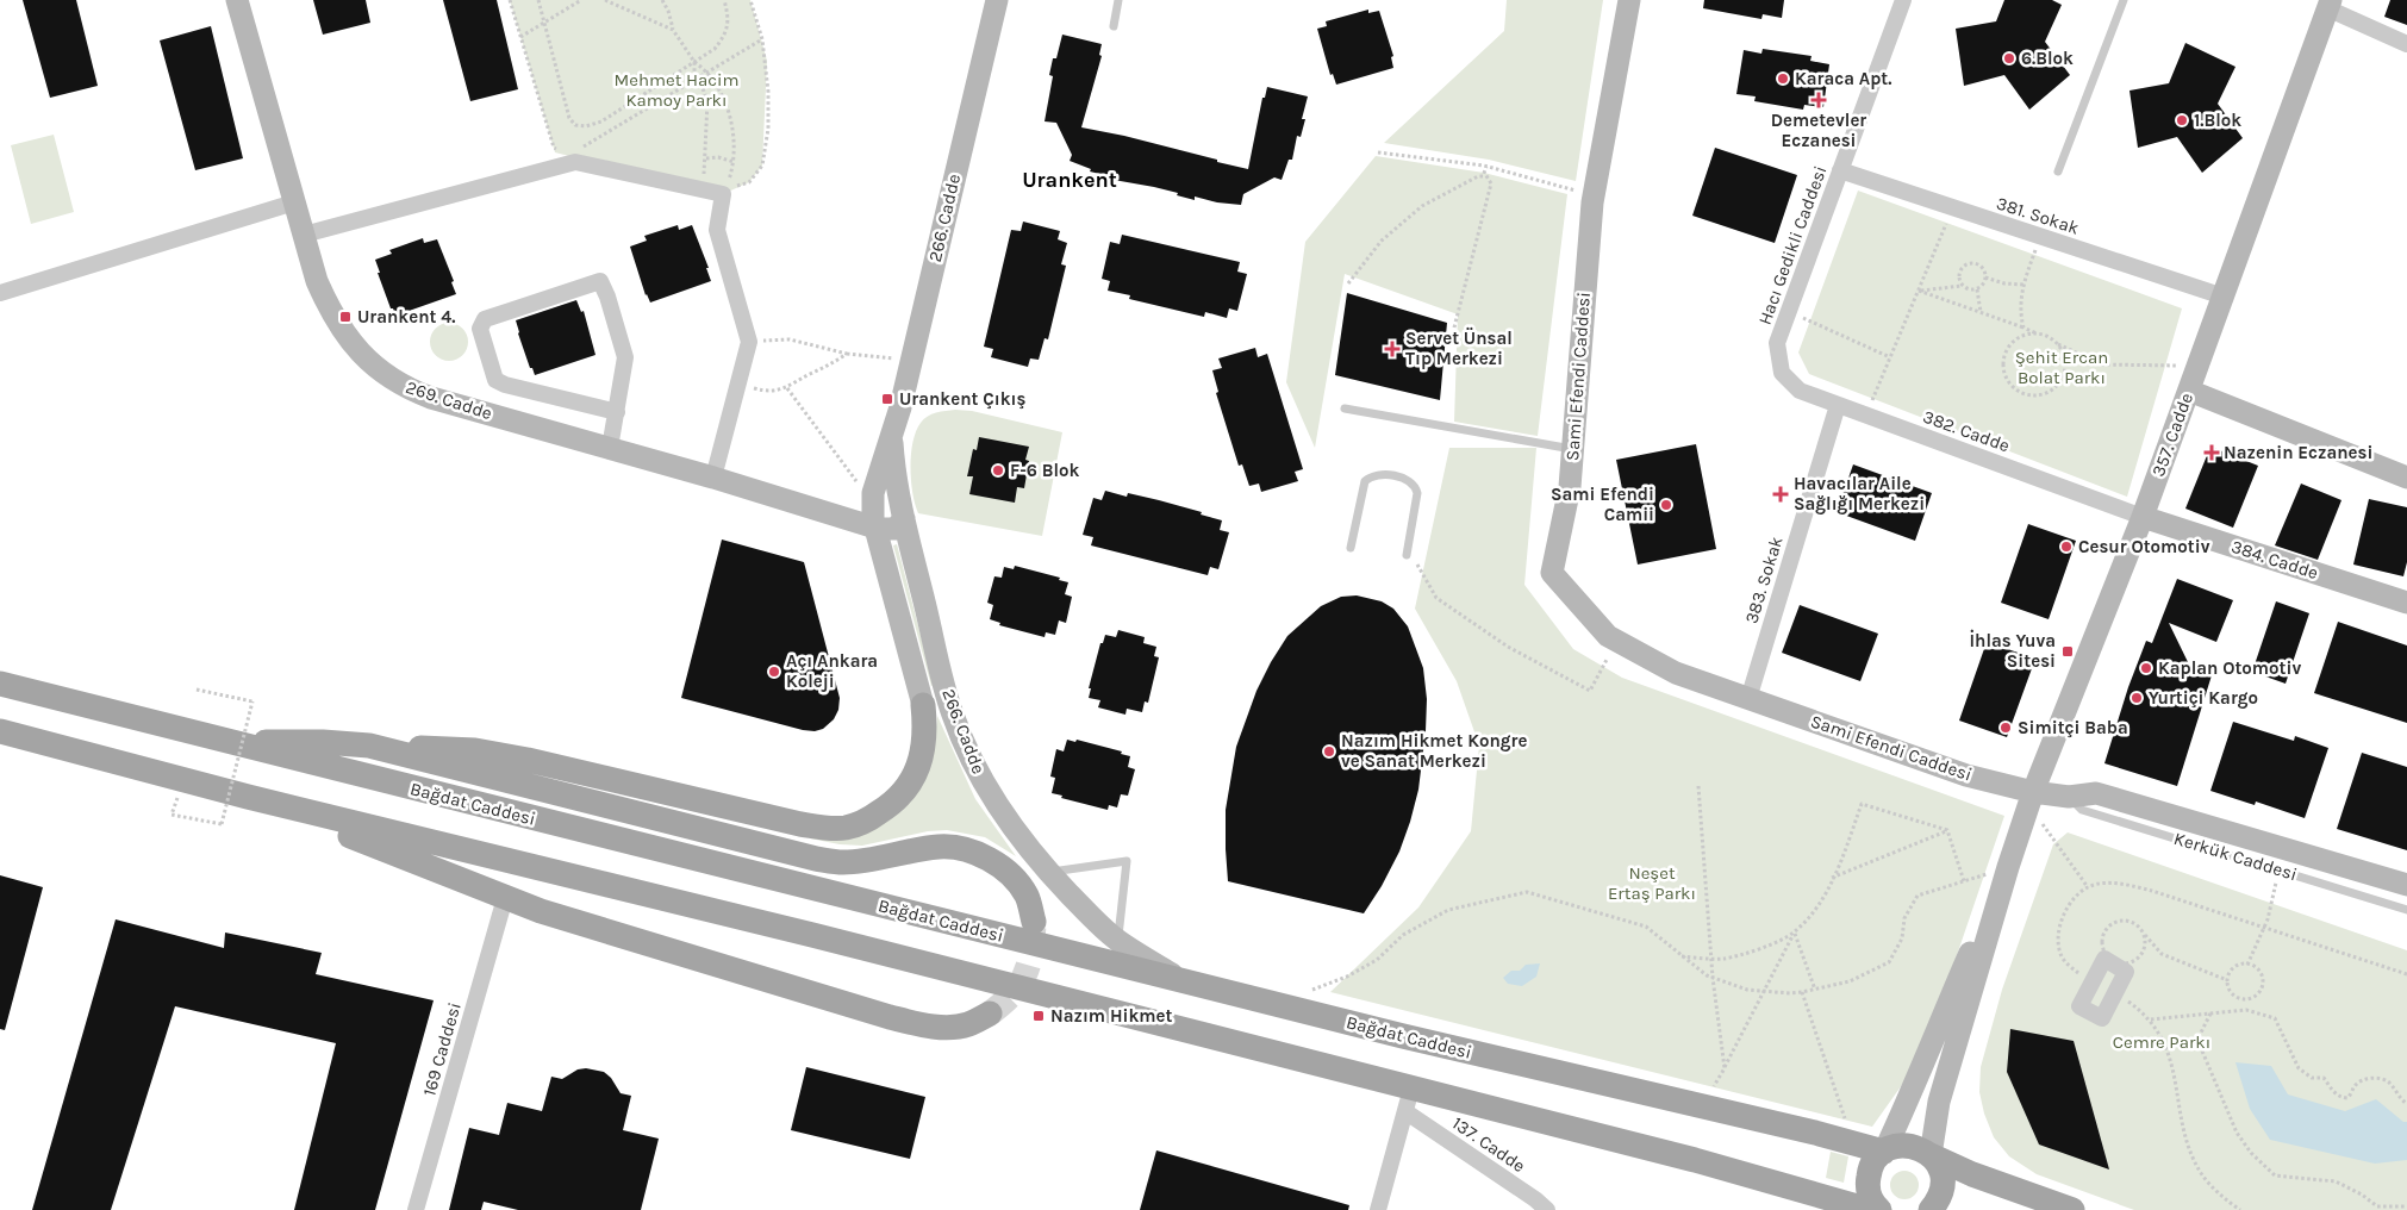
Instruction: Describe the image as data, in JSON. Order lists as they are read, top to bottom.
{
  "streets": {
    "main road": [
      "266. Cadde",
      "Sami Efendi Caddesi",
      "269. Cadde",
      "357. Cadde",
      "384. Cadde",
      "Bağdat Caddesi",
      "Kerkük Caddesi"
    ],
    "street": [
      "381. Sokak",
      "Hacı Gedikli Caddesi",
      "382. Cadde",
      "383. Sokak",
      "169 Caddesi",
      "137. Cadde"
    ]
  },
  "crossings": [
    ["381. Sokak", "Hacı Gedikli Caddesi"],
    ["381. Sokak", "357. Cadde"],
    ["266. Cadde", "269. Cadde"],
    ["266. Cadde", "Bağdat Caddesi"],
    ["Hacı Gedikli Caddesi", "382. Cadde"],
    ["Sami Efendi Caddesi", "357. Cadde"],
    ["Sami Efendi Caddesi", "383. Sokak"],
    ["Sami Efendi Caddesi", "Kerkük Caddesi"],
    ["382. Cadde", "357. Cadde"],
    ["382. Cadde", "384. Cadde"],
    ["382. Cadde", "383. Sokak"],
    ["357. Cadde", "384. Cadde"],
    ["357. Cadde", "Kerkük Caddesi"]
  ],
  "districts": ["Urankent"],
  "parks": [
    "Mehmet Hacim Kamoy Parkı",
    "Şehit Ercan Bolat Parkı",
    "Neşet Ertaş Parkı",
    "Cemre Parkı"
  ],
  "places": {
    "other": [
      "6.Blok",
      "Karaca Apt.",
      "1.Blok",
      "F-6 Blok",
      "Sami Efendi Camii",
      "Cesur Otomotiv",
      "Kaplan Otomotiv",
      "Açı Ankara Koleji",
      "Yurtiçi Kargo",
      "Simitçi Baba",
      "Nazım Hikmet Kongre ve Sanat Merkezi"
    ],
    "health": [
      "Demetevler Eczanesi",
      "Servet Ünsal Tıp Merkezi",
      "Nazenin Eczanesi",
      "Havacılar Aile Sağlığı Merkezi"
    ],
    "transit": [
      "Urankent 4.",
      "Urankent Çıkış",
      "İhlas Yuva Sitesi",
      "Nazım Hikmet"
    ]
  }
}
